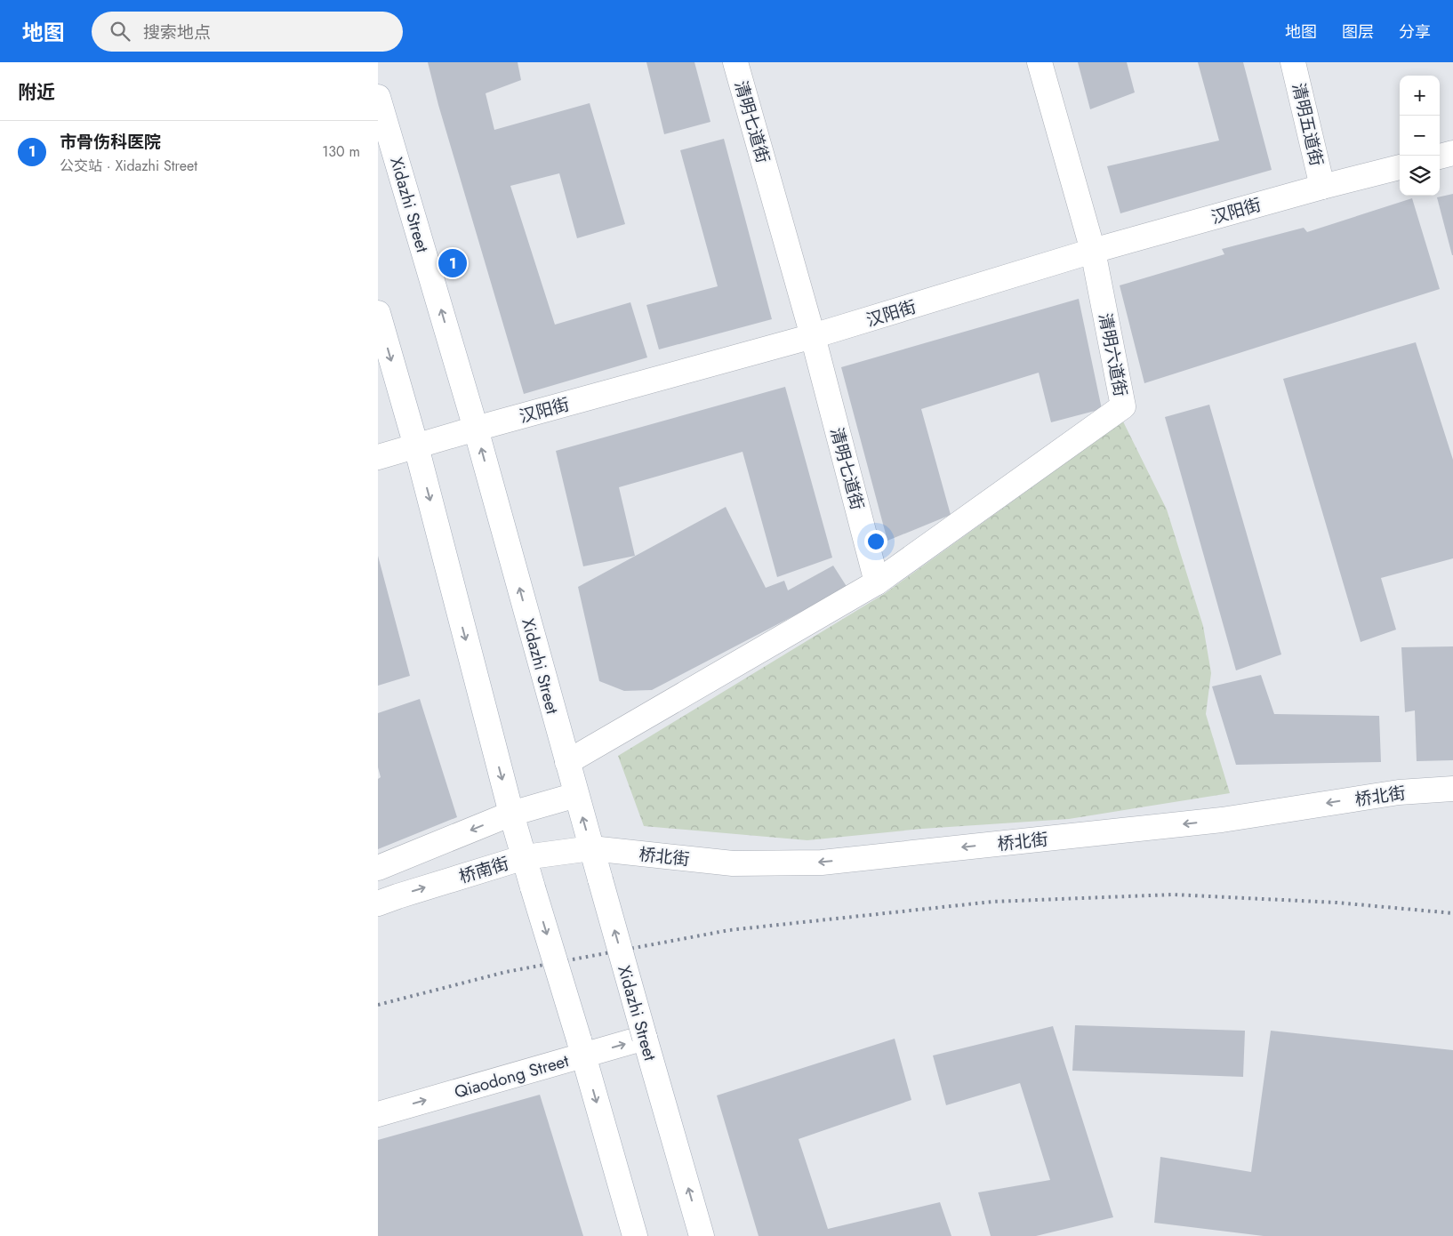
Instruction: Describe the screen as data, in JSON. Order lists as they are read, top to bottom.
{
  "streets": {
    "street": [
      "清明七道街",
      "清明五道街",
      "Xidazhi Street",
      "汉阳街",
      "清明六道街",
      "桥北街",
      "桥南街",
      "Qiaodong Street"
    ]
  },
  "crossings": [
    ["清明七道街", "汉阳街"],
    ["清明七道街", "清明六道街"],
    ["清明五道街", "汉阳街"],
    ["Xidazhi Street", "汉阳街"],
    ["Xidazhi Street", "桥北街"],
    ["Xidazhi Street", "桥南街"],
    ["Xidazhi Street", "Qiaodong Street"],
    ["汉阳街", "清明六道街"],
    ["桥北街", "桥南街"]
  ],
  "one_way": ["桥北街", "Qiaodong Street"],
  "page": {
    "header": "地图",
    "search": "搜索地点",
    "nav": ["地图", "图层", "分享"],
    "heading": "附近",
    "map_buttons": ["+", "−"],
    "list": [
      {
        "mark": "1",
        "name": "市骨伤科医院",
        "note": "公交站 · Xidazhi Street",
        "value": "130 m"
      }
    ],
    "pins": "1"
  }
}
